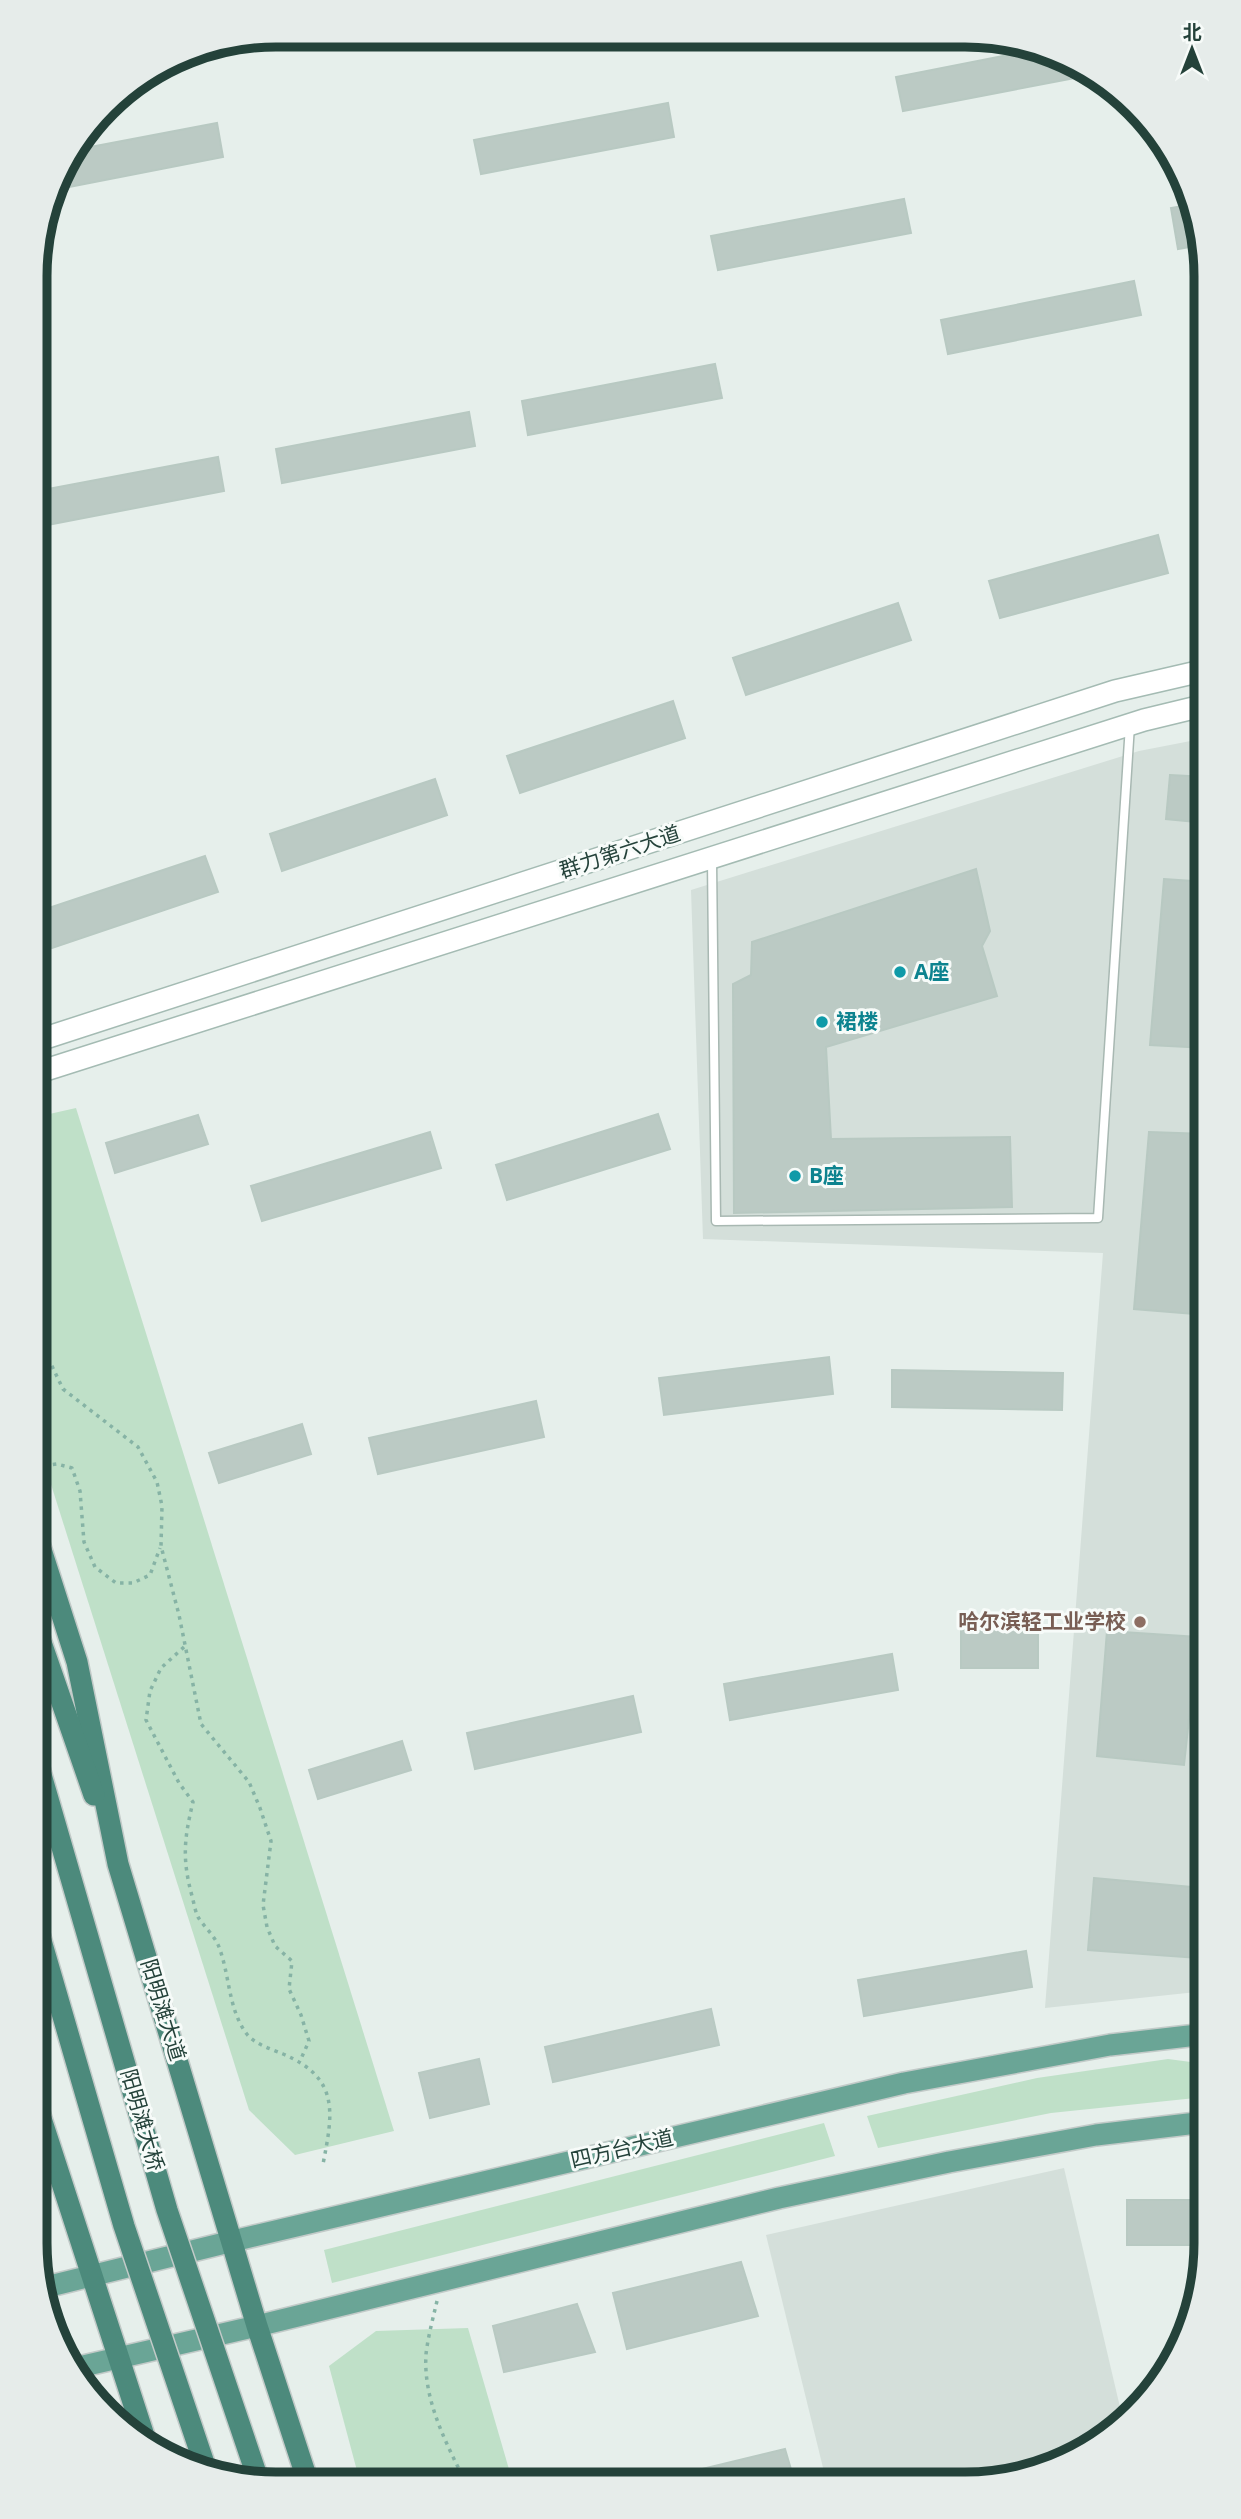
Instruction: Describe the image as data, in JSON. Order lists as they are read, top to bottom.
{
  "streets": {
    "highway": ["阳明滩大道", "阳明滩大桥"],
    "main road": ["群力第六大道", "四方台大道"]
  },
  "crossings": [
    ["阳明滩大道", "四方台大道"]
  ],
  "places": [
    "A座",
    "裙楼",
    "B座",
    "哈尔滨轻工业学校"
  ],
  "north": "top"
}
